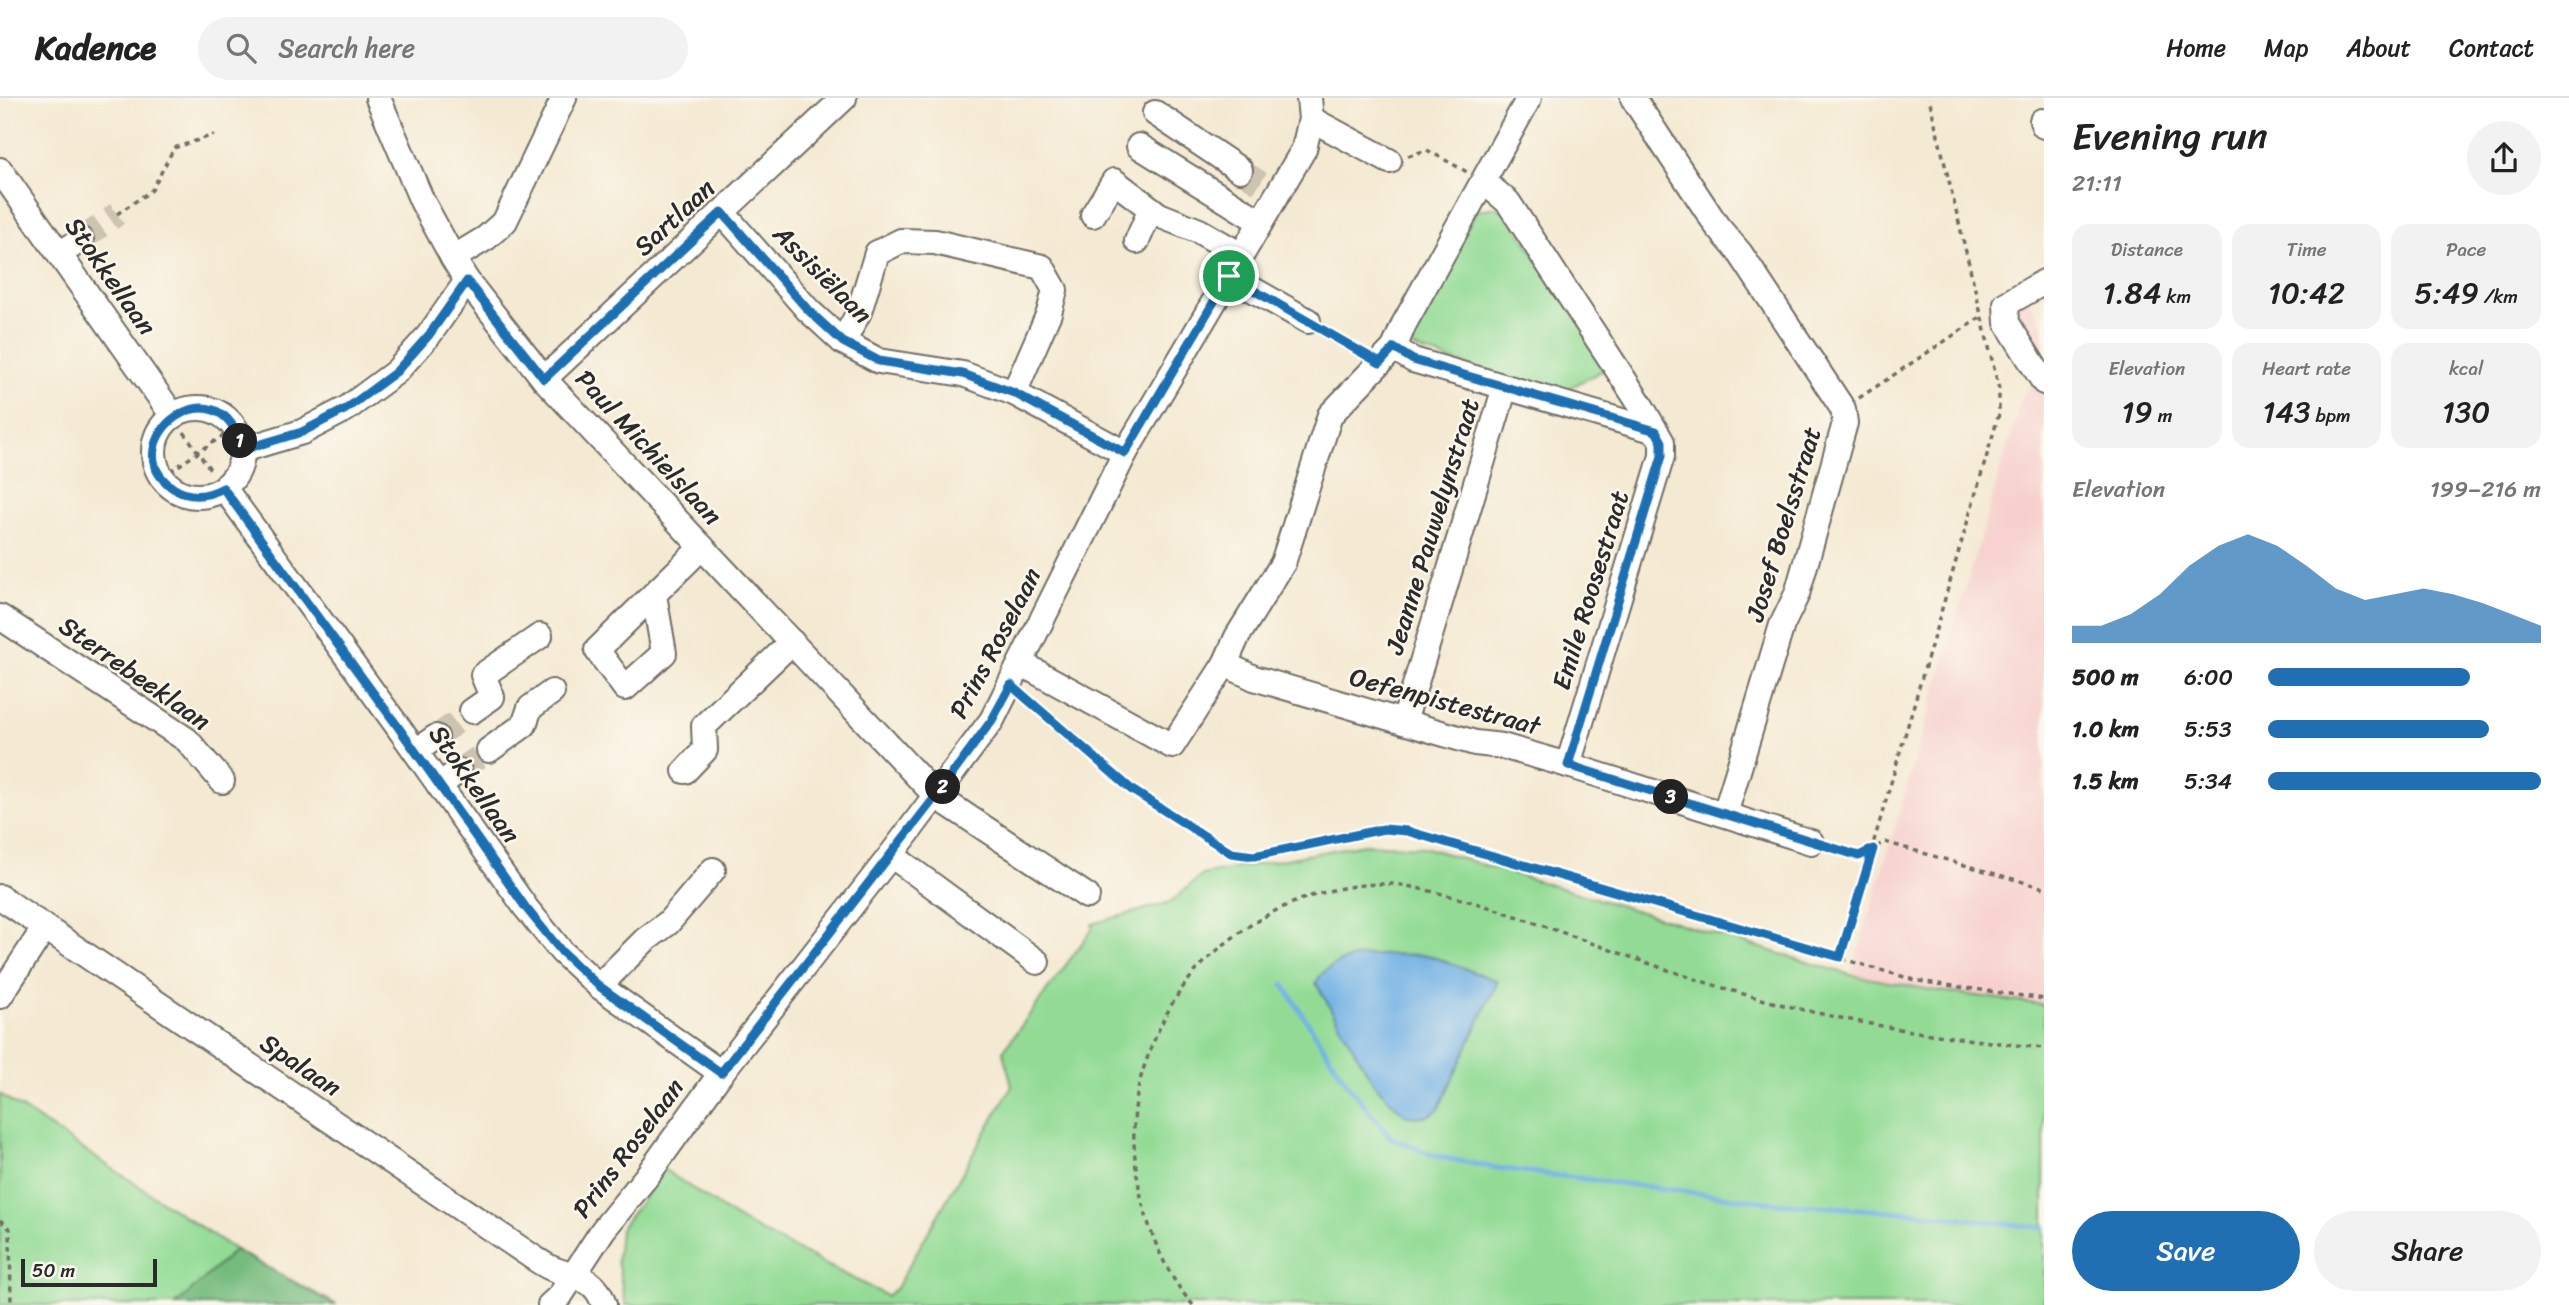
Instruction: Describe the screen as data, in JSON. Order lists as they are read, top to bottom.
{
  "streets": {
    "street": [
      "Sartlaan",
      "Assisiëlaan",
      "Stokkellaan",
      "Paul Michielslaan",
      "Josef Boelsstraat",
      "Jeanne Pauwelynstraat",
      "Emile Roosestraat",
      "Prins Roselaan",
      "Sterrebeeklaan",
      "Oefenpistestraat",
      "Spalaan"
    ]
  },
  "crossings": [
    ["Sartlaan", "Assisiëlaan"],
    ["Sartlaan", "Paul Michielslaan"],
    ["Assisiëlaan", "Prins Roselaan"],
    ["Stokkellaan", "Prins Roselaan"],
    ["Paul Michielslaan", "Prins Roselaan"],
    ["Josef Boelsstraat", "Oefenpistestraat"],
    ["Jeanne Pauwelynstraat", "Oefenpistestraat"],
    ["Emile Roosestraat", "Oefenpistestraat"],
    ["Prins Roselaan", "Spalaan"]
  ],
  "scale_bar": "50 m",
  "page": {
    "header": "Kadence",
    "search": "Search here",
    "nav": [
      "Home",
      "Map",
      "About",
      "Contact"
    ],
    "heading": ["Evening run", "21:11"],
    "stats": [
      ["Distance", "1.84 km"],
      ["Time", "10:42"],
      ["Pace", "5:49 /km"],
      ["Elevation", "19 m"],
      ["Heart rate", "143 bpm"],
      ["kcal", "130"]
    ],
    "pins": ["1", "2", "3"],
    "chart": ["Elevation", "199–216 m"],
    "list": [
      {
        "name": "500 m",
        "note": "6:00"
      },
      {
        "name": "1.0 km",
        "note": "5:53"
      },
      {
        "name": "1.5 km",
        "note": "5:34"
      }
    ],
    "buttons": ["Save", "Share"],
    "scale": "50 m"
  }
}
